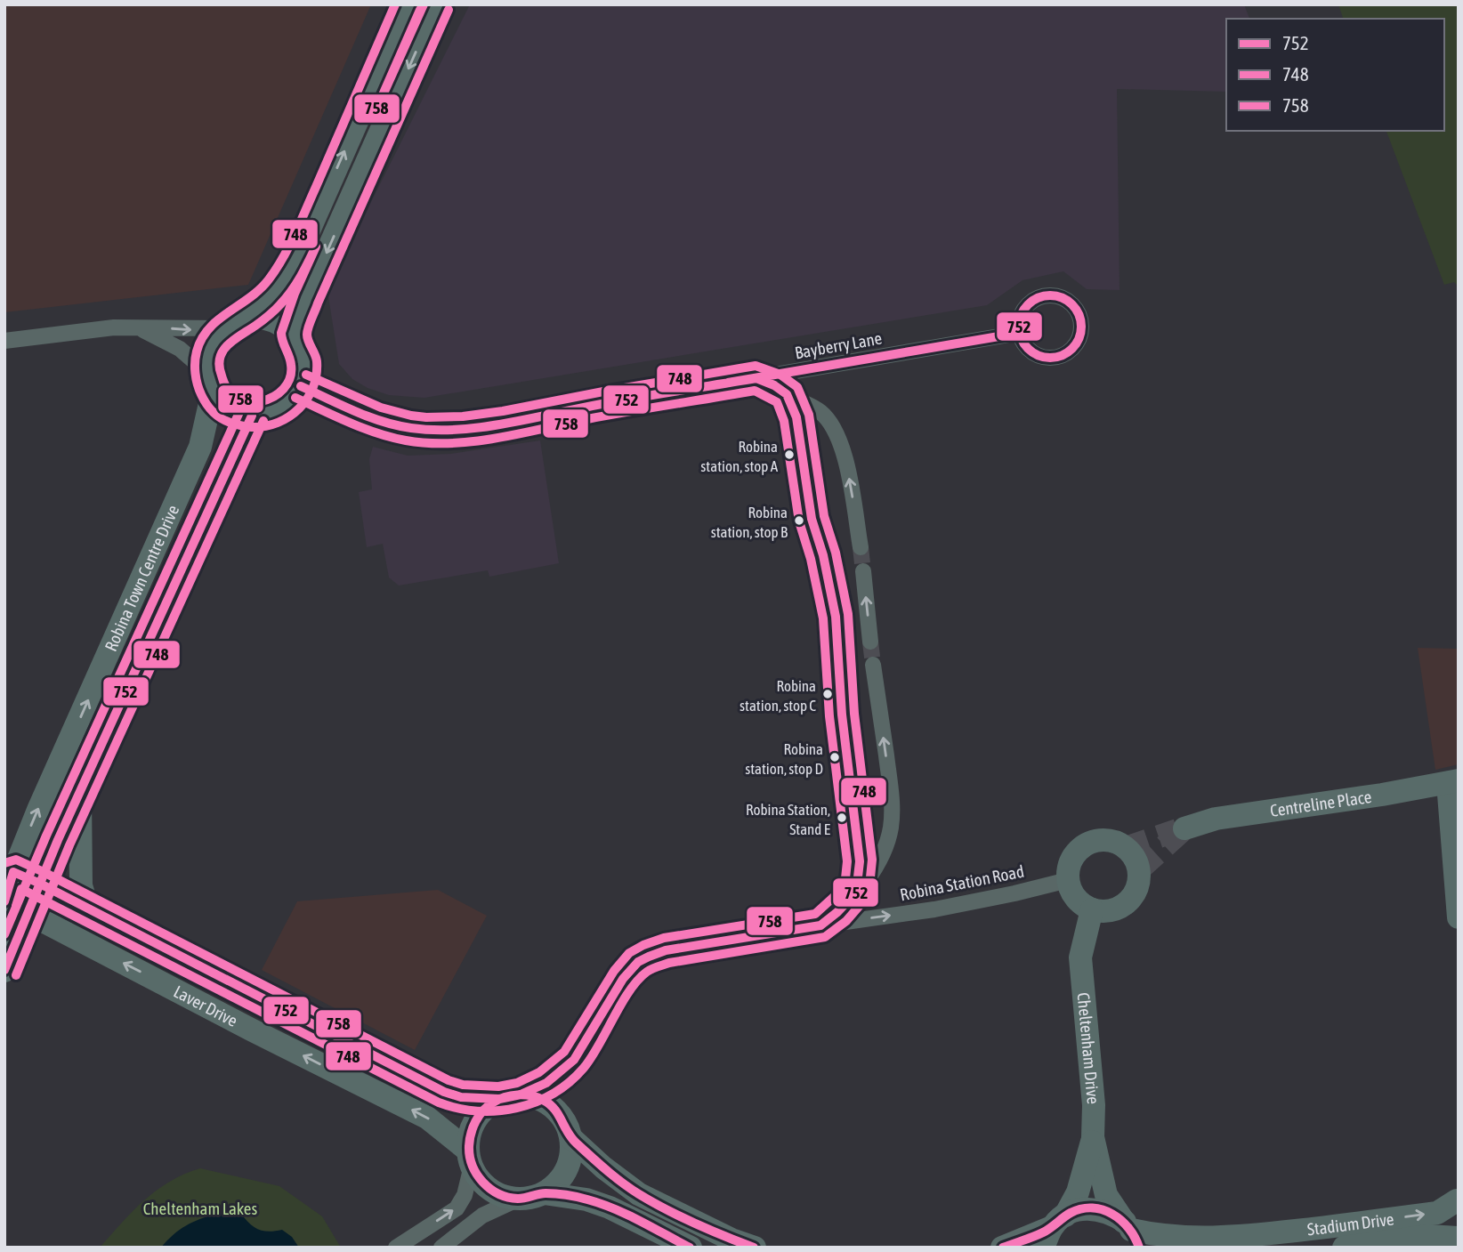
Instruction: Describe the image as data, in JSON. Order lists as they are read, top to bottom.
{
  "streets": {
    "main road": [
      "Robina Town Centre Drive",
      "Centreline Place",
      "Laver Drive",
      "Cheltenham Drive",
      "Stadium Drive"
    ],
    "street": ["Bayberry Lane", "Robina Station Road"]
  },
  "crossings": [
    ["Bayberry Lane", "Robina Town Centre Drive"],
    ["Robina Town Centre Drive", "Laver Drive"],
    ["Robina Station Road", "Laver Drive"],
    ["Robina Station Road", "Cheltenham Drive"],
    ["Cheltenham Drive", "Stadium Drive"]
  ],
  "one_way": ["Robina Station Road"],
  "parks": ["Cheltenham Lakes"],
  "places": [
    "Robina station, stop A",
    "Robina station, stop B",
    "Robina station, stop C",
    "Robina station, stop D",
    "Robina Station, Stand E"
  ],
  "lines": ["transit line 748", "transit line 758", "transit line 752"],
  "legend": ["752", "748", "758"]
}
